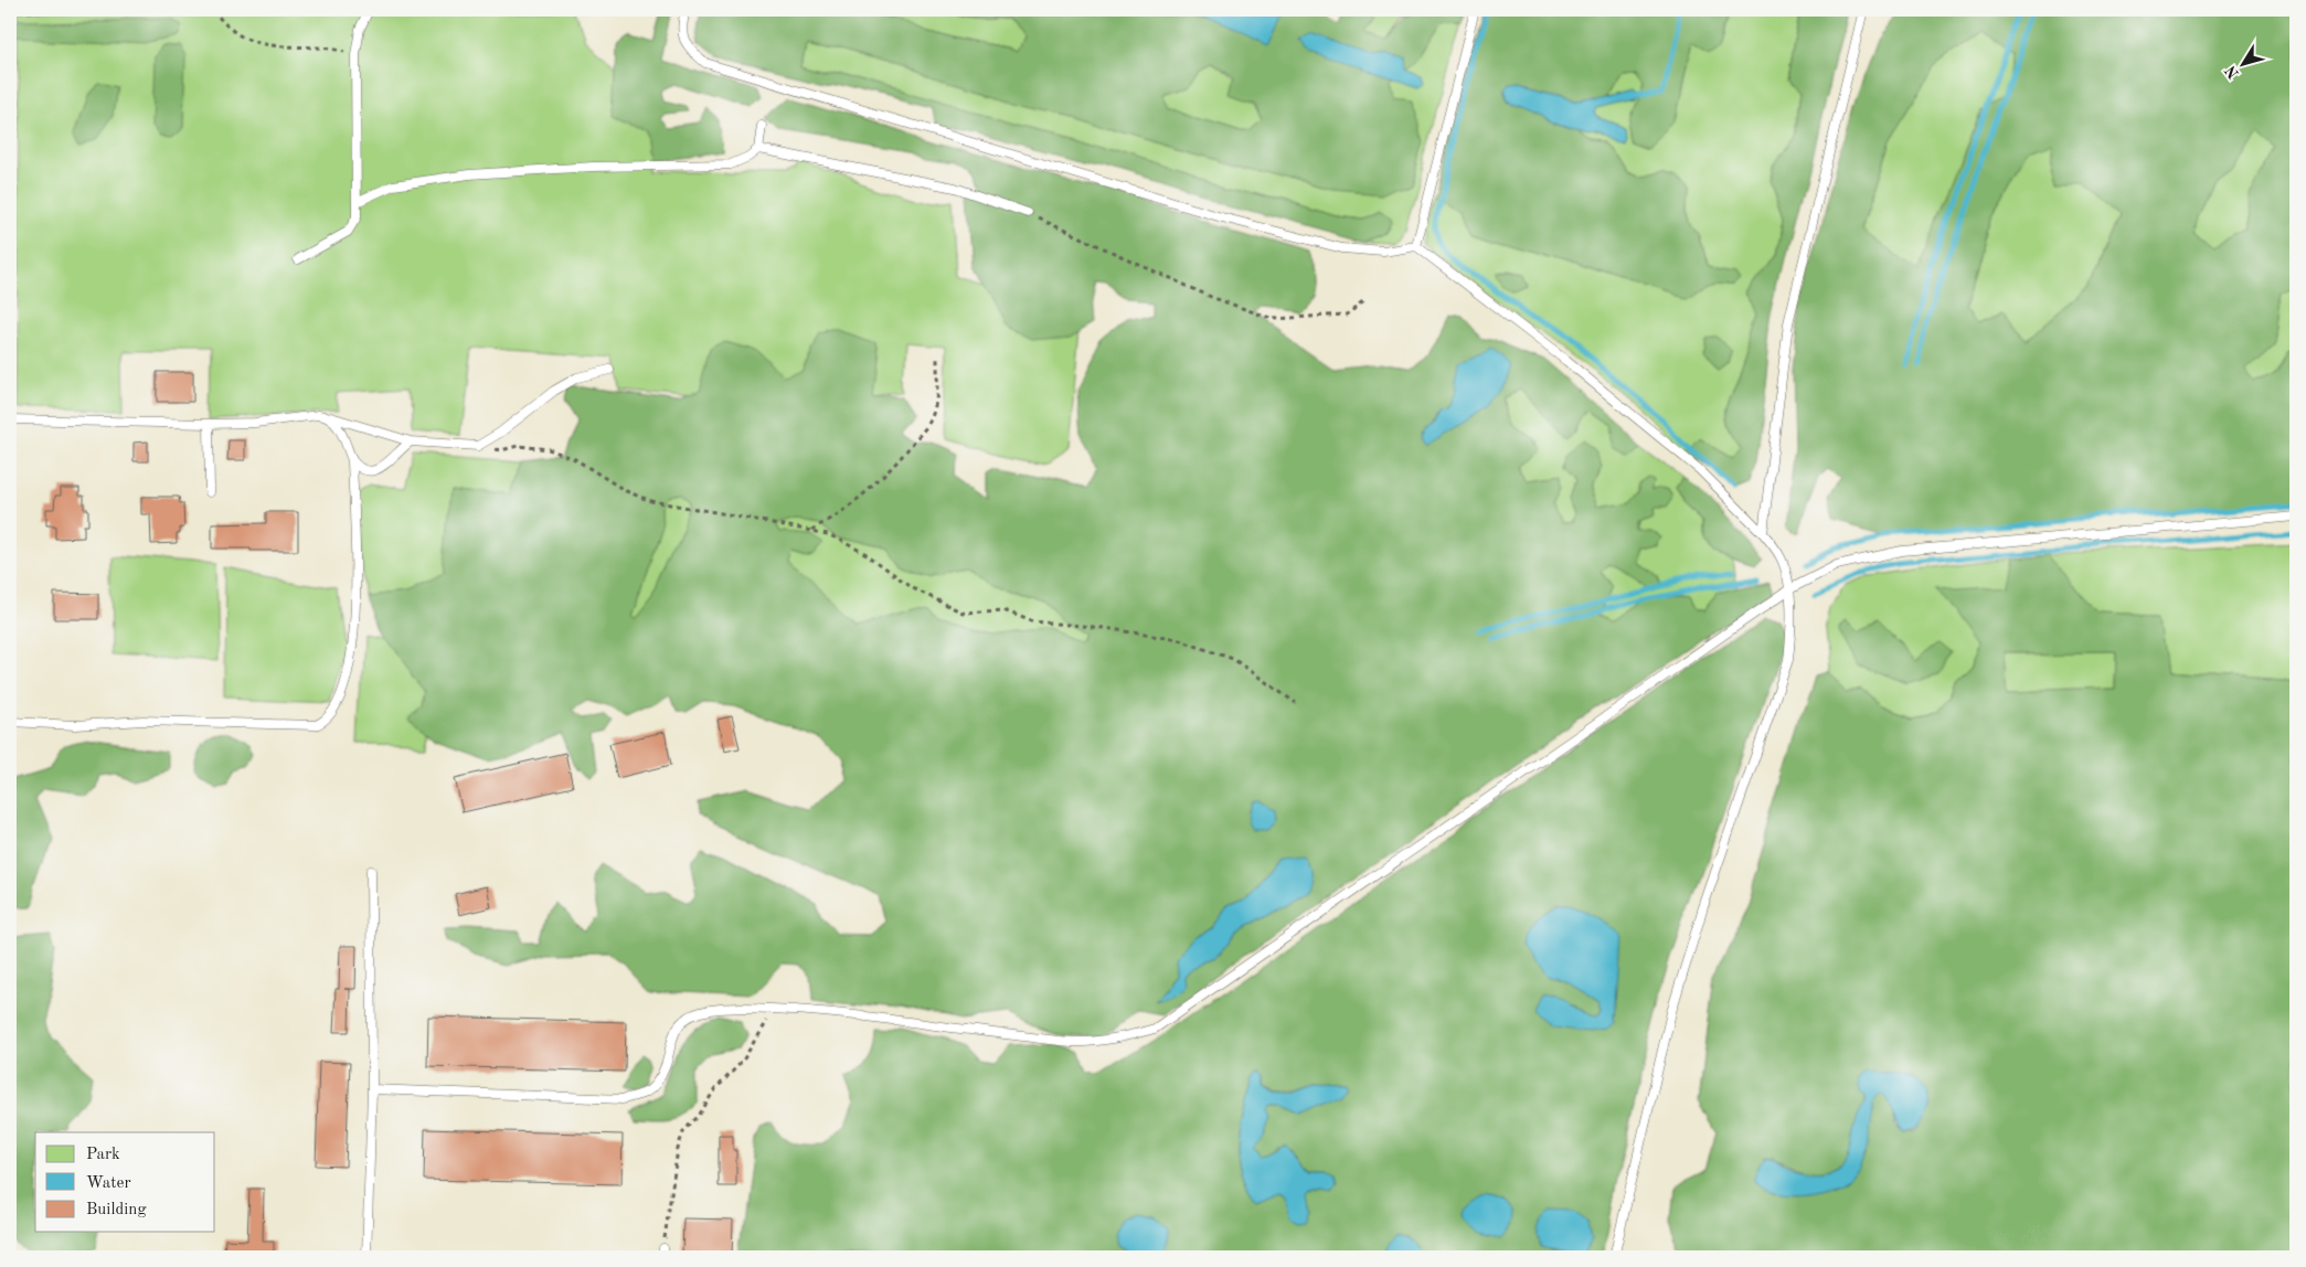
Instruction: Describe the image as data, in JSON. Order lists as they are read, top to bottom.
{
  "legend": ["Park", "Water", "Building"],
  "north": "bottom left"
}
